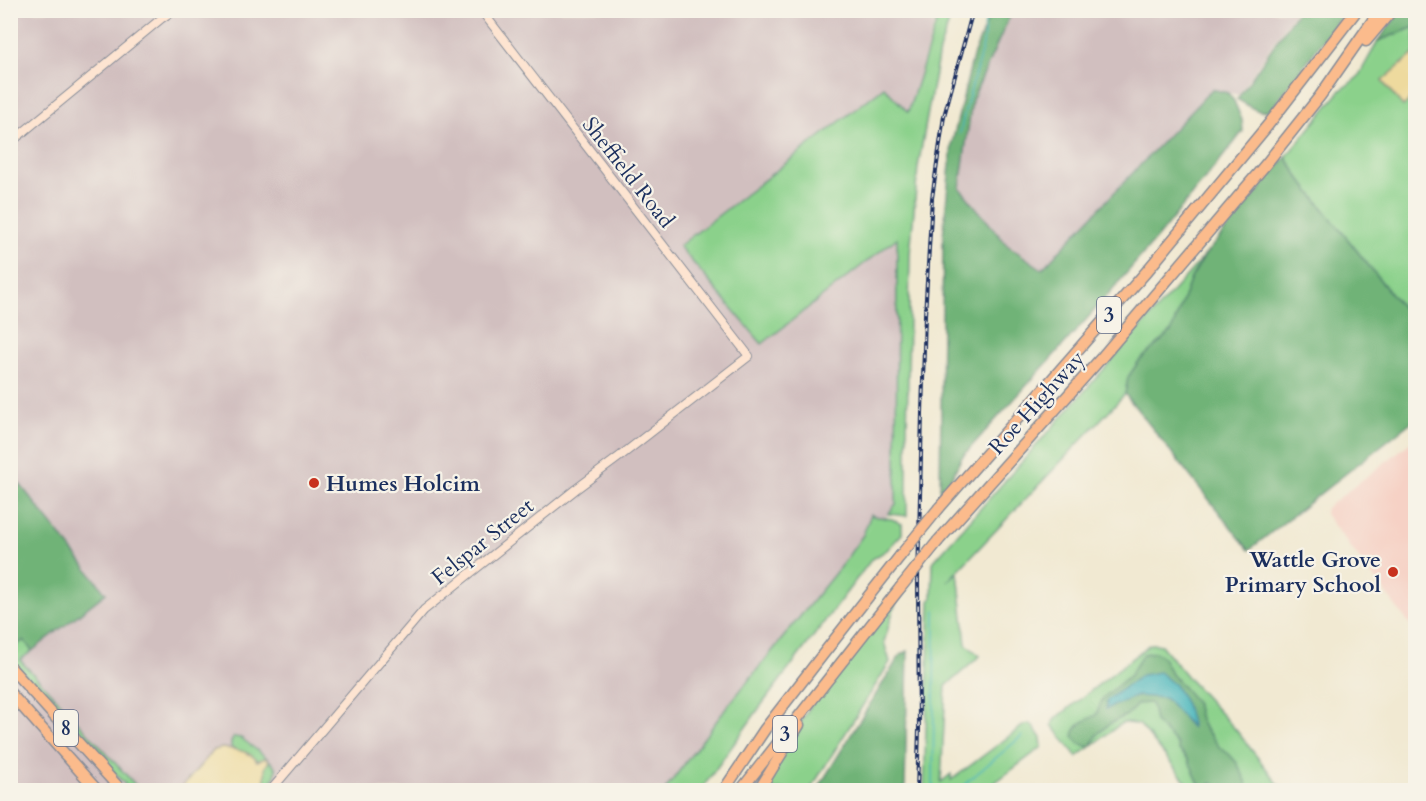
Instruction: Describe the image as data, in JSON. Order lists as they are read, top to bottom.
{
  "streets": {
    "highway": ["3", "Roe Highway", "8"],
    "street": ["Sheffield Road", "Felspar Street"]
  },
  "crossings": [
    ["Sheffield Road", "Felspar Street"]
  ],
  "places": ["Humes Holcim", "Wattle Grove Primary School"]
}
